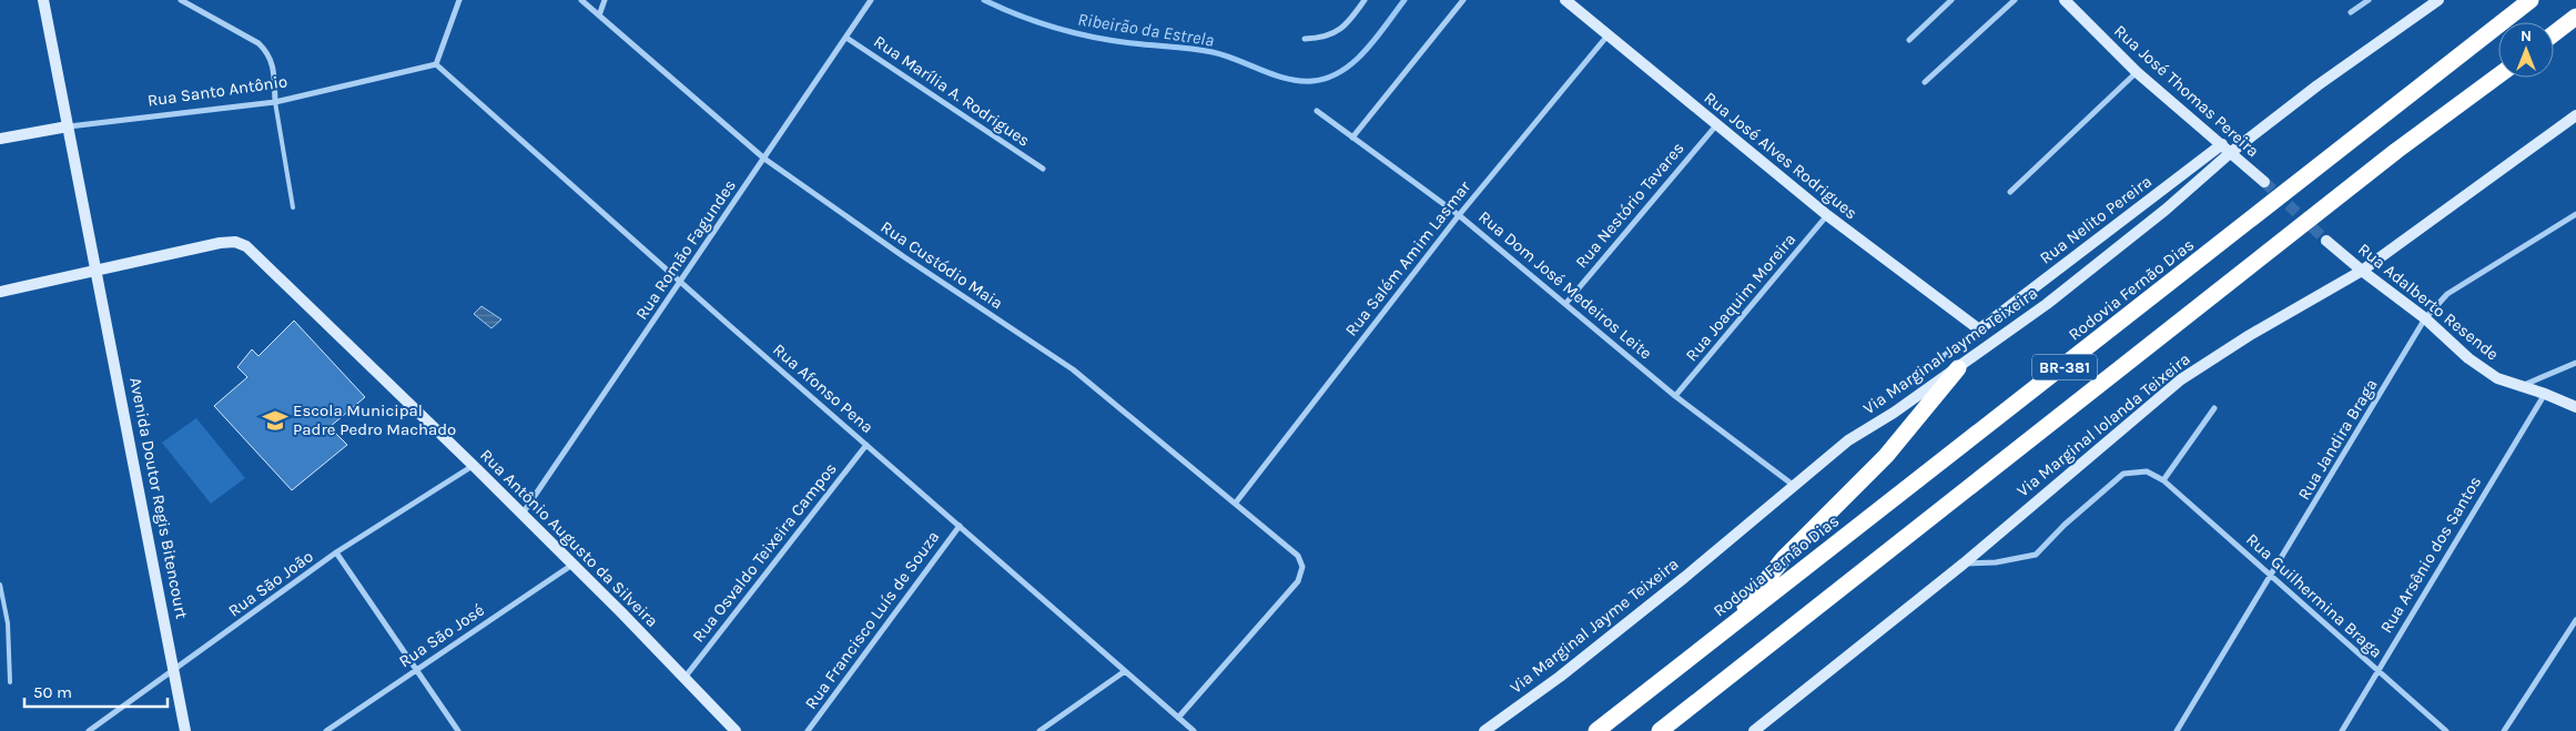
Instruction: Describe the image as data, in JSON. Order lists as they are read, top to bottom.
{
  "streets": {
    "highway": ["Rodovia Fernão Dias", "BR-381"],
    "street": [
      "Rua Santo Antônio",
      "Rua Marília A. Rodrigues",
      "Rua José Thomas Pereira",
      "Rua José Alves Rodrigues",
      "Rua Nestório Tavares",
      "Rua Nelito Pereira",
      "Rua Romão Fagundes",
      "Rua Salém Amim Lasmar",
      "Rua Custódio Maia",
      "Rua Dom José Medeiros Leite",
      "Rua Joaquim Moreira",
      "Rua Adalberto Resende",
      "Via Marginal Jayme Teixeira",
      "Rua Afonso Pena",
      "Via Marginal Iolanda Teixeira",
      "Rua Jandira Braga",
      "Avenida Doutor Regis Bitencourt",
      "Rua Antônio Augusto da Silveira",
      "Rua Osvaldo Teixeira Campos",
      "Rua Arsênio dos Santos",
      "Rua São João",
      "Rua Guilhermina Braga",
      "Rua Francisco Luís de Souza",
      "Rua São José"
    ]
  },
  "crossings": [
    ["Rua Santo Antônio", "Rua Afonso Pena"],
    ["Rua Santo Antônio", "Avenida Doutor Regis Bitencourt"],
    ["Rua Marília A. Rodrigues", "Rua Romão Fagundes"],
    ["Rua José Thomas Pereira", "Rua Nelito Pereira"],
    ["Rua José Thomas Pereira", "Via Marginal Jayme Teixeira"],
    ["Rua José Alves Rodrigues", "Rua Nestório Tavares"],
    ["Rua José Alves Rodrigues", "Rua Nelito Pereira"],
    ["Rua José Alves Rodrigues", "Rua Salém Amim Lasmar"],
    ["Rua José Alves Rodrigues", "Rua Joaquim Moreira"],
    ["Rua Nestório Tavares", "Rua Dom José Medeiros Leite"],
    ["Rua Romão Fagundes", "Rua Custódio Maia"],
    ["Rua Romão Fagundes", "Rua Afonso Pena"],
    ["Rua Romão Fagundes", "Rua Antônio Augusto da Silveira"],
    ["Rua Salém Amim Lasmar", "Rua Custódio Maia"],
    ["Rua Salém Amim Lasmar", "Rua Dom José Medeiros Leite"],
    ["Rua Custódio Maia", "Rua Afonso Pena"],
    ["Rua Dom José Medeiros Leite", "Rua Joaquim Moreira"],
    ["Rua Dom José Medeiros Leite", "Via Marginal Jayme Teixeira"],
    ["Rua Adalberto Resende", "Via Marginal Iolanda Teixeira"],
    ["Rua Adalberto Resende", "Rua Jandira Braga"],
    ["Rua Adalberto Resende", "Rua Arsênio dos Santos"],
    ["Rua Afonso Pena", "Rua Osvaldo Teixeira Campos"],
    ["Rua Afonso Pena", "Rua Francisco Luís de Souza"],
    ["Rua Jandira Braga", "Rua Guilhermina Braga"],
    ["Avenida Doutor Regis Bitencourt", "Rua Antônio Augusto da Silveira"],
    ["Avenida Doutor Regis Bitencourt", "Rua São João"],
    ["Rua Antônio Augusto da Silveira", "Rua Osvaldo Teixeira Campos"],
    ["Rua Antônio Augusto da Silveira", "Rua São João"],
    ["Rua Antônio Augusto da Silveira", "Rua São José"],
    ["Rua Arsênio dos Santos", "Rua Guilhermina Braga"]
  ],
  "water": ["Ribeirão da Estrela"],
  "places": {
    "school or university": ["Escola Municipal Padre Pedro Machado"]
  },
  "scale_bar": "50 m",
  "north": "top"
}
